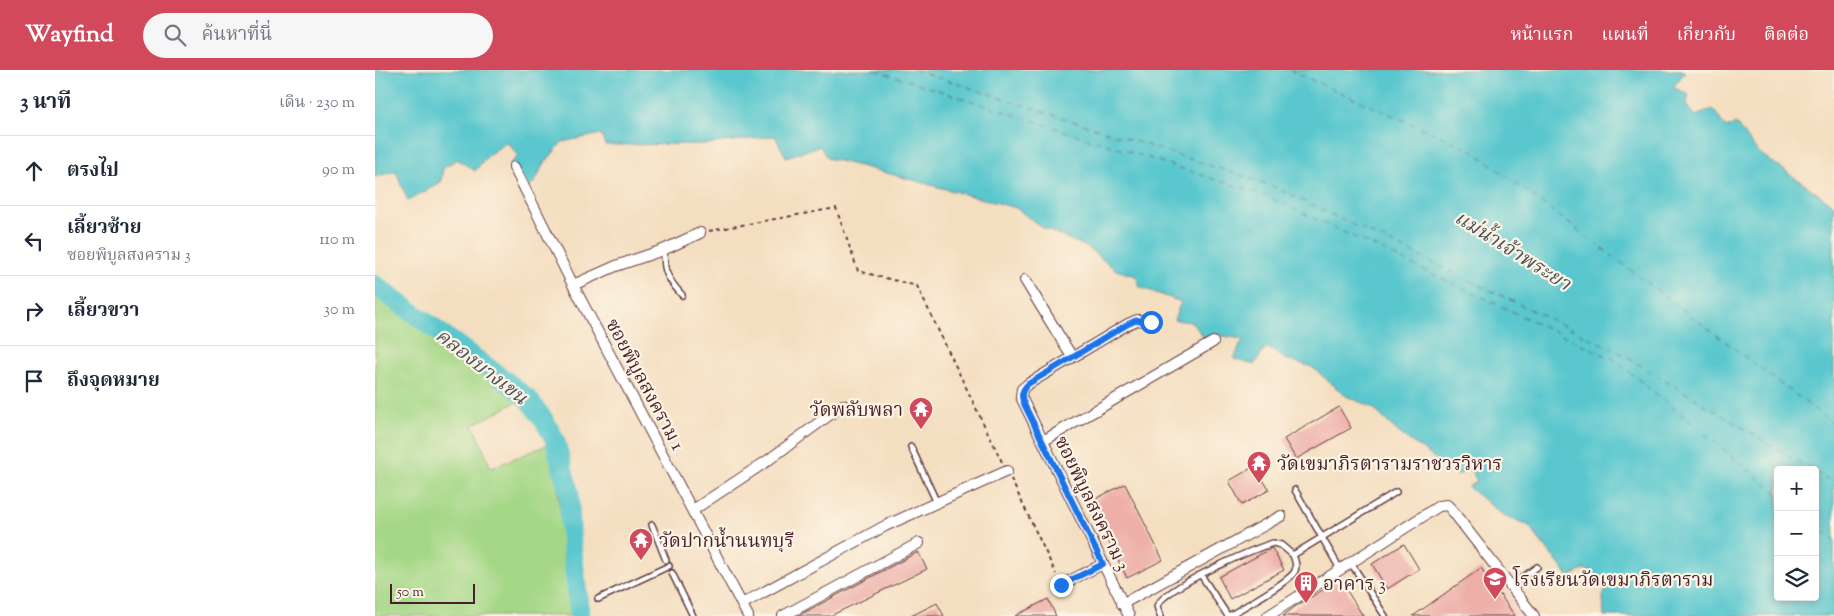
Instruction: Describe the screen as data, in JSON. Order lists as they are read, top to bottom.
{
  "streets": {
    "street": ["ซอยพิบูลสงคราม 1", "ซอยพิบูลสงคราม 3"]
  },
  "water": ["แม่น้ำเจ้าพระยา", "คลองบางเขน"],
  "places": {
    "temple": ["วัดพลับพลา", "วัดเขมาภิรตารามราชวรวิหาร", "วัดปากน้ำนนทบุรี"],
    "school or university": ["โรงเรียนวัดเขมาภิรตาราม"],
    "building": ["อาคาร 3"]
  },
  "scale_bar": "50 m",
  "page": {
    "header": "Wayfind",
    "search": "ค้นหาที่นี่",
    "nav": [
      "หน้าแรก",
      "แผนที่",
      "เกี่ยวกับ",
      "ติดต่อ"
    ],
    "heading": ["3 นาที", "เดิน · 230 m"],
    "list": [
      ["ตรงไป", "90 m"],
      ["เลี้ยวซ้าย", "ซอยพิบูลสงคราม 3", "110 m"],
      ["เลี้ยวขวา", "30 m"],
      "ถึงจุดหมาย"
    ],
    "map_buttons": ["+", "−"],
    "scale": "50 m"
  }
}
